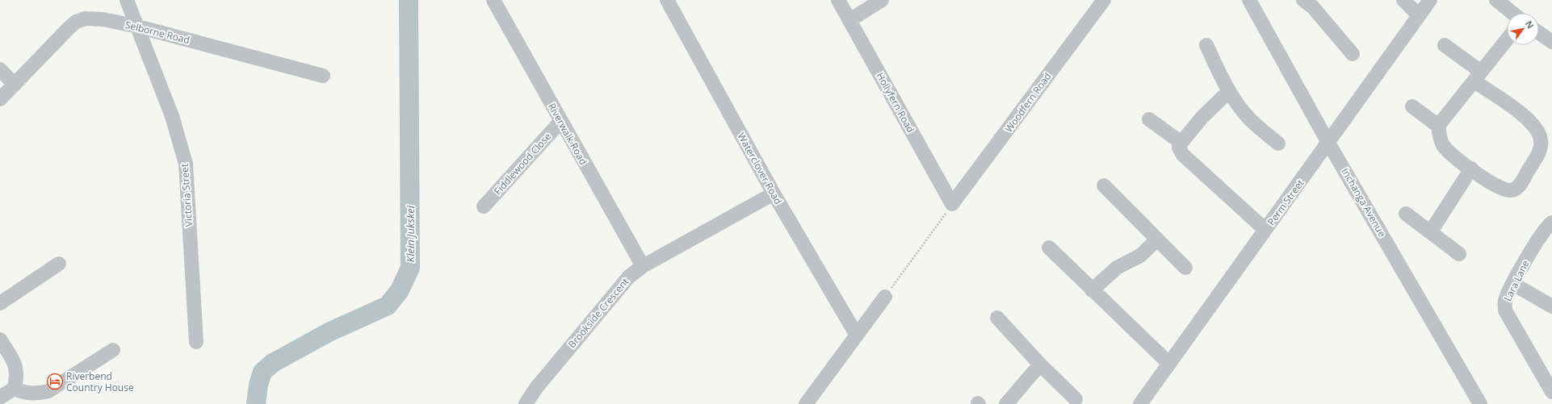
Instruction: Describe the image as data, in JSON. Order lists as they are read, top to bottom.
{
  "streets": {
    "street": [
      "Selborne Road",
      "Hollyfern Road",
      "Woodfern Road",
      "Riverwalk Road",
      "Fiddlewood Close",
      "Waterclover Road",
      "Victoria Street",
      "Perm Street",
      "Inchanga Avenue",
      "Lara Lane",
      "Brookside Crescent"
    ]
  },
  "crossings": [
    ["Selborne Road", "Victoria Street"],
    ["Hollyfern Road", "Woodfern Road"],
    ["Riverwalk Road", "Fiddlewood Close"],
    ["Riverwalk Road", "Brookside Crescent"],
    ["Waterclover Road", "Brookside Crescent"],
    ["Perm Street", "Inchanga Avenue"]
  ],
  "water": ["Klein Jukskei"],
  "places": {
    "hotel": ["Riverbend Country House"]
  },
  "north": "top right"
}
